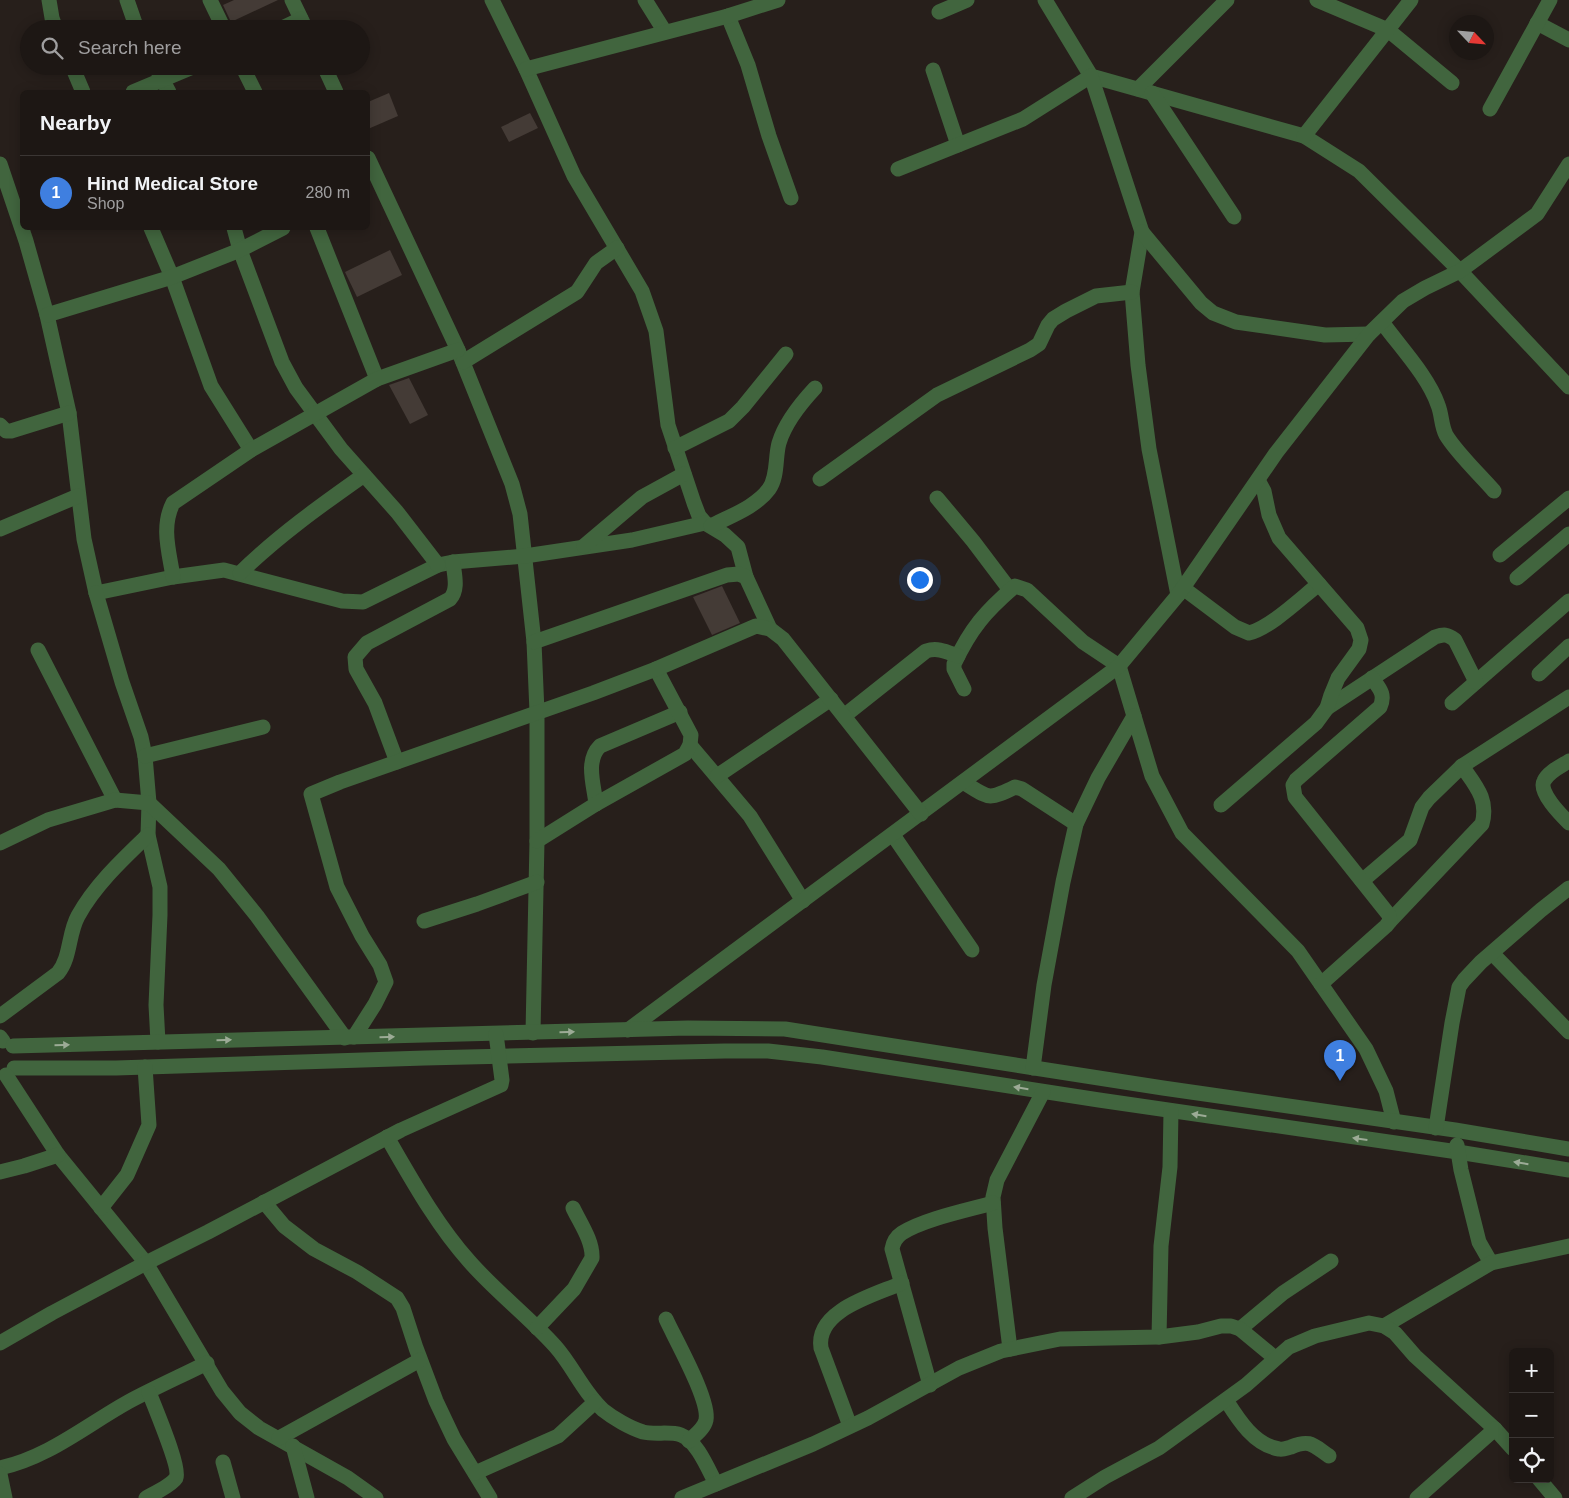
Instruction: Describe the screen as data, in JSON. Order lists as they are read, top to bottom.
{
  "north": "bottom right",
  "page": {
    "search": "Search here",
    "heading": "Nearby",
    "list": [
      {
        "mark": "1",
        "name": "Hind Medical Store",
        "note": "Shop",
        "value": "280 m"
      }
    ],
    "pins": "1",
    "map_buttons": ["+", "−"]
  }
}
